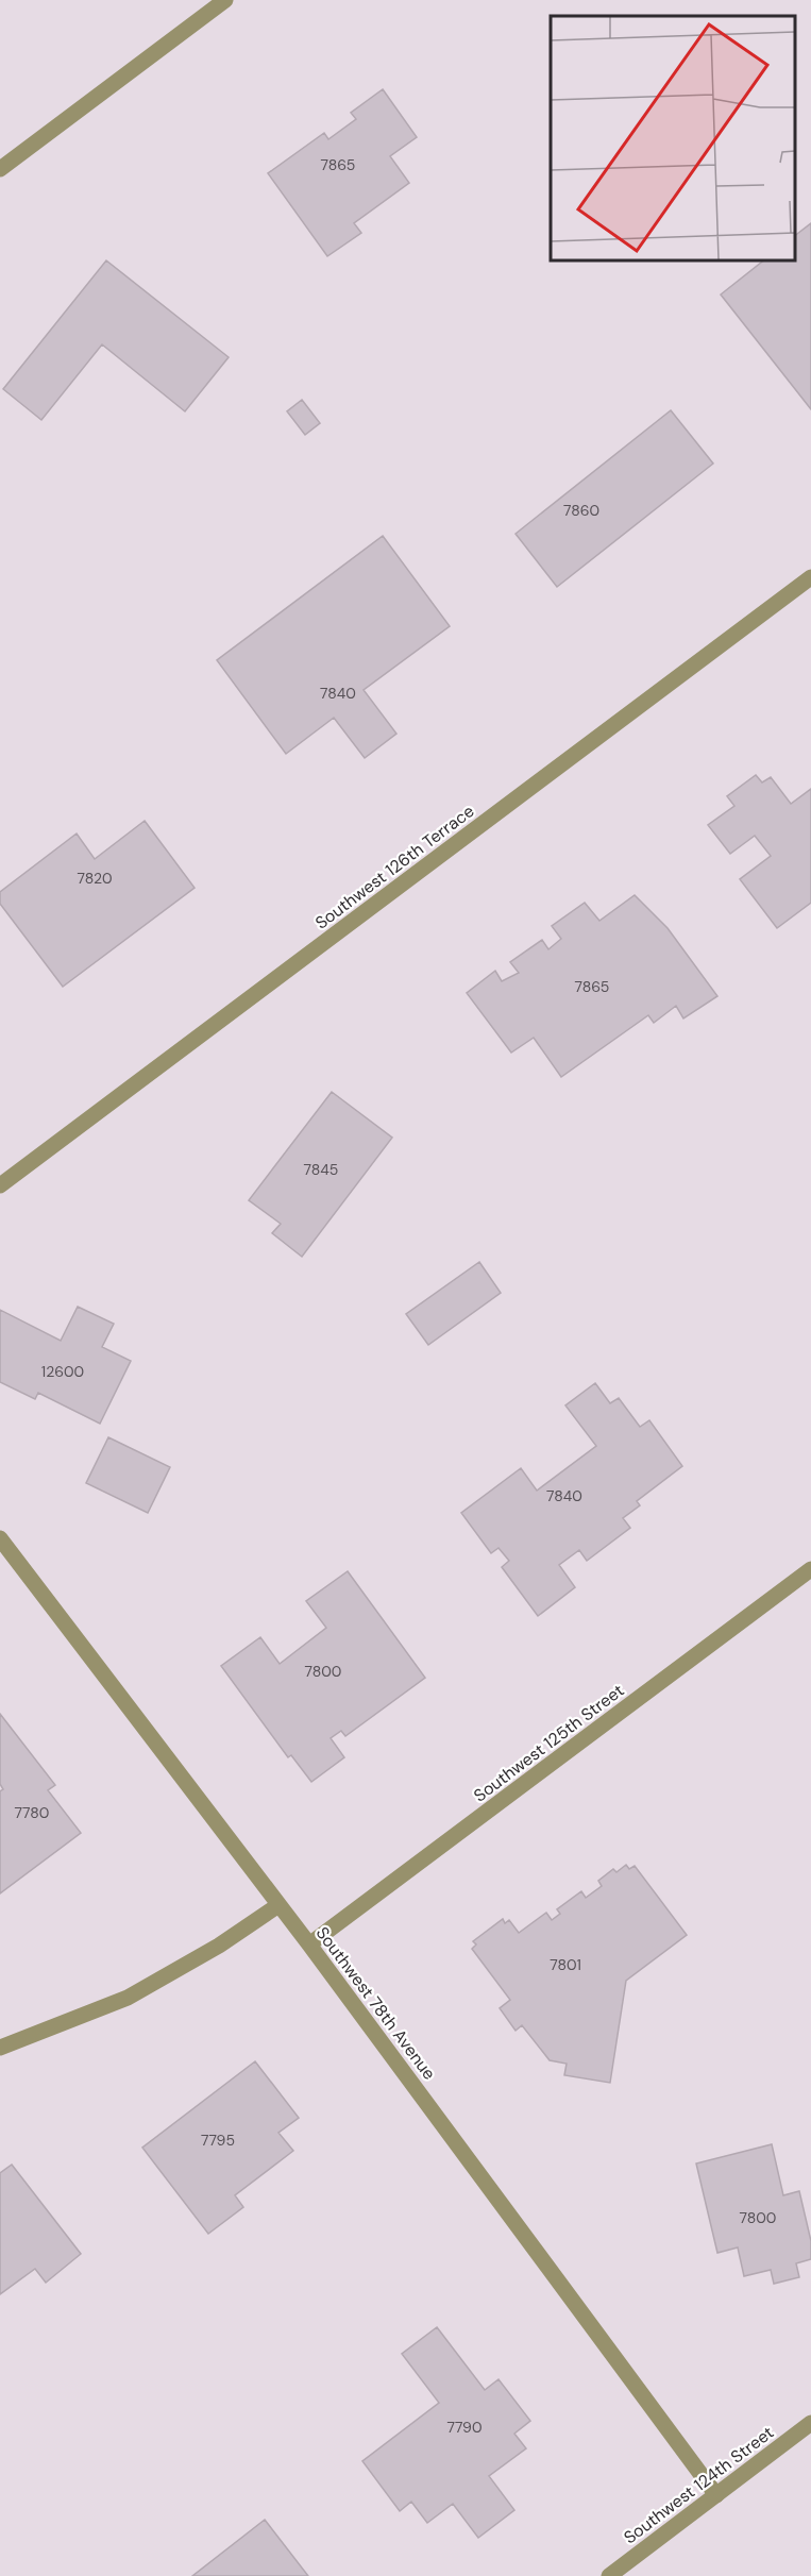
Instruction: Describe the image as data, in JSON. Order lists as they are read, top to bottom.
{
  "streets": {
    "street": [
      "Southwest 126th Terrace",
      "Southwest 125th Street",
      "Southwest 78th Avenue",
      "Southwest 124th Street"
    ]
  },
  "crossings": [
    ["Southwest 125th Street", "Southwest 78th Avenue"],
    ["Southwest 78th Avenue", "Southwest 124th Street"]
  ],
  "house_numbers": [
    "7865",
    "7860",
    "7840",
    "7820",
    "7865",
    "7845",
    "12600",
    "7840",
    "7800",
    "7780",
    "7801",
    "7795",
    "7800",
    "7790"
  ]
}
